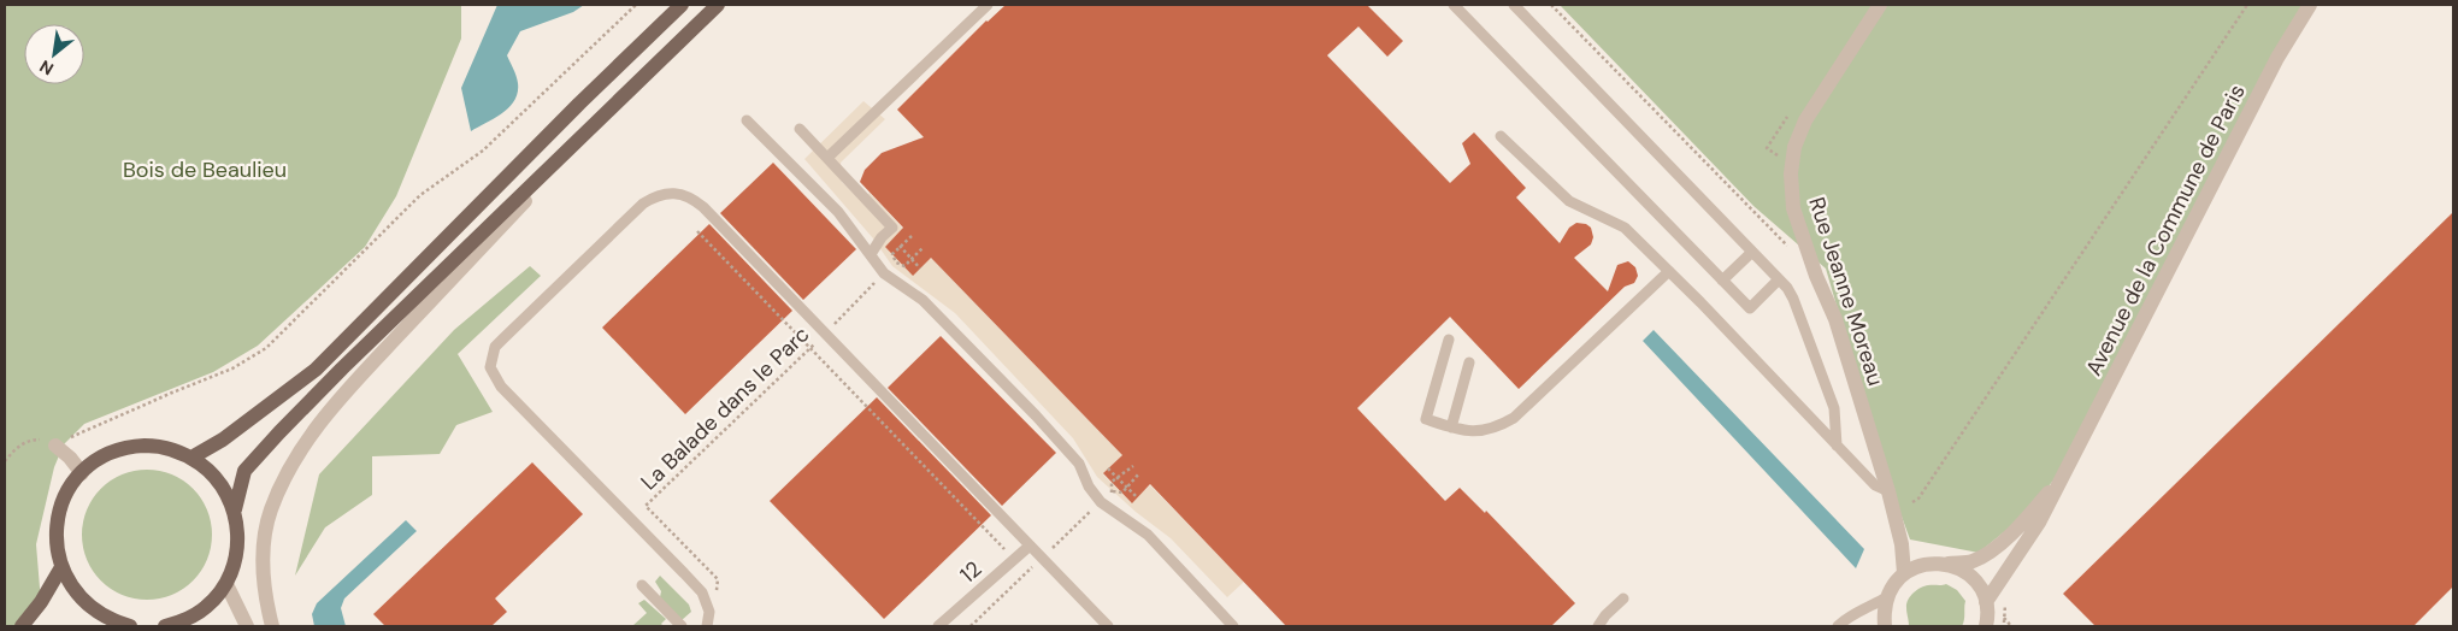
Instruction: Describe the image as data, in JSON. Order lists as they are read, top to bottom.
{
  "streets": {
    "street": ["Avenue de la Commune de Paris", "Rue Jeanne Moreau"],
    "lane": ["12"],
    "path": ["La Balade dans le Parc"]
  },
  "crossings": [
    ["Avenue de la Commune de Paris", "Rue Jeanne Moreau"]
  ],
  "parks": ["Bois de Beaulieu"],
  "north": "bottom left"
}
